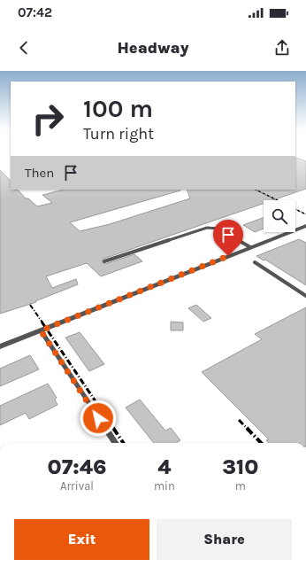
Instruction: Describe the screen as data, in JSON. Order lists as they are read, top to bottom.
{
  "page": {
    "status": "07:42",
    "header": "Headway",
    "turn": ["100 m", "Turn right"],
    "then": "Then",
    "eta": [
      "07:46",
      "Arrival",
      "4",
      "min",
      "310",
      "m"
    ],
    "buttons": ["Exit", "Share"]
  }
}
